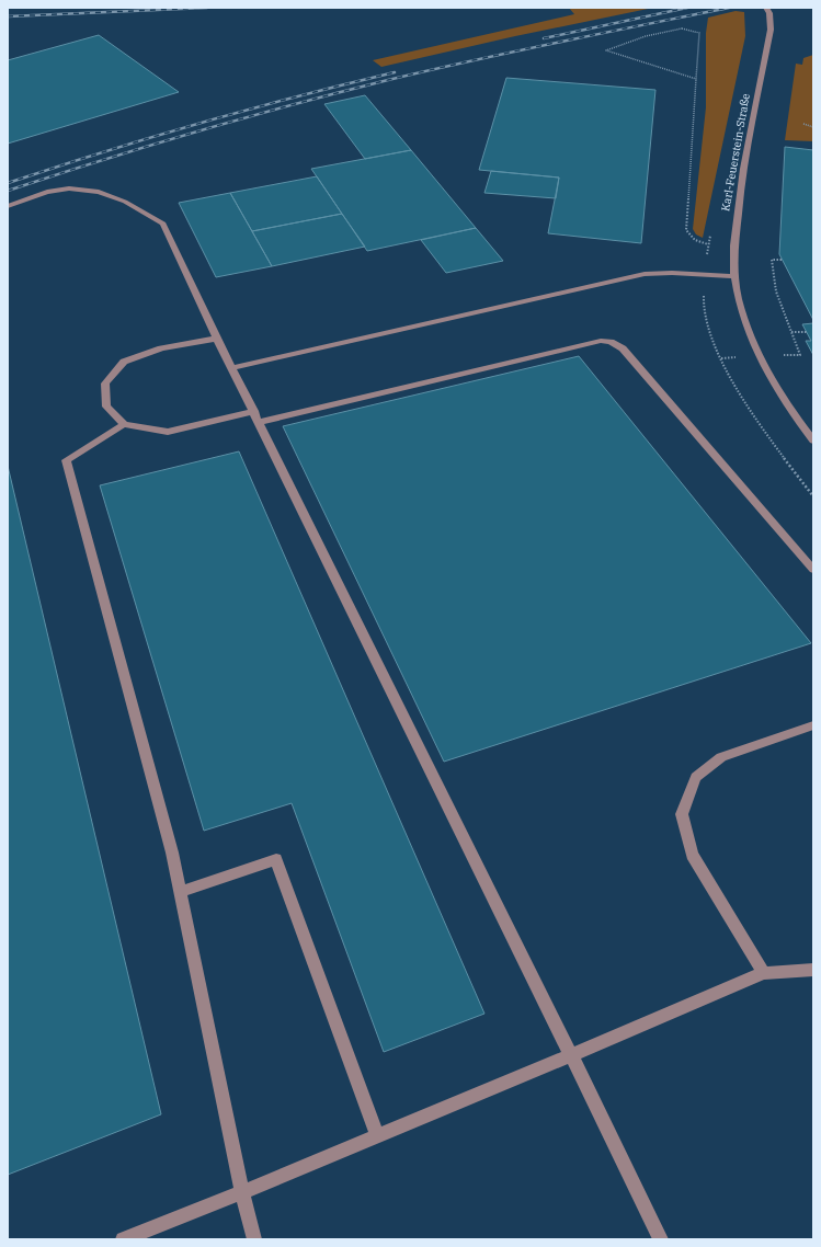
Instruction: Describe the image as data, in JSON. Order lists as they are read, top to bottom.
{
  "streets": {
    "street": ["Karl-Feuerstein-Straße"]
  }
}
